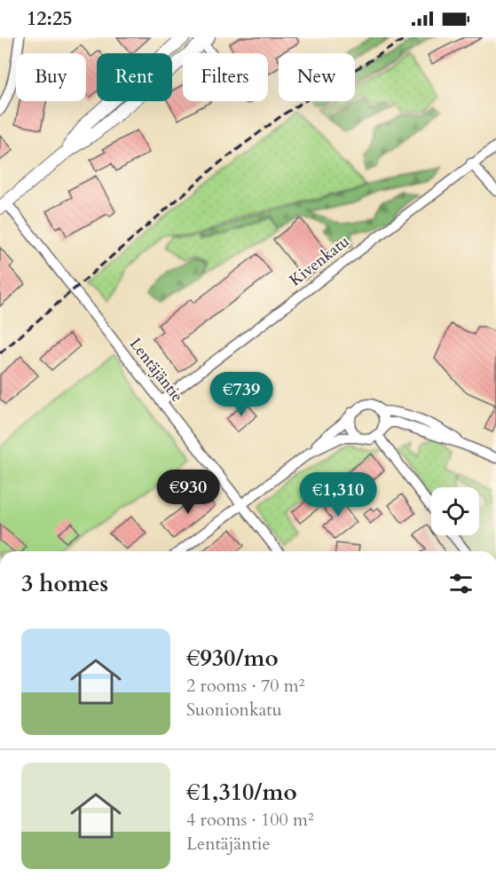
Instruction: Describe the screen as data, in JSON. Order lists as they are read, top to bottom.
{
  "streets": {
    "street": ["Kivenkatu", "Lentäjäntie"]
  },
  "crossings": [
    ["Kivenkatu", "Lentäjäntie"]
  ],
  "page": {
    "status": "12:25",
    "chip": [
      "Buy",
      "Rent",
      "Filters",
      "New"
    ],
    "price": ["€739", "€930", "€1,310"],
    "heading": "3 homes",
    "list": [
      {
        "name": "€930/mo",
        "note": "2 rooms · 70 m² · Suonionkatu"
      },
      {
        "name": "€1,310/mo",
        "note": "4 rooms · 100 m² · Lentäjäntie"
      }
    ]
  }
}
